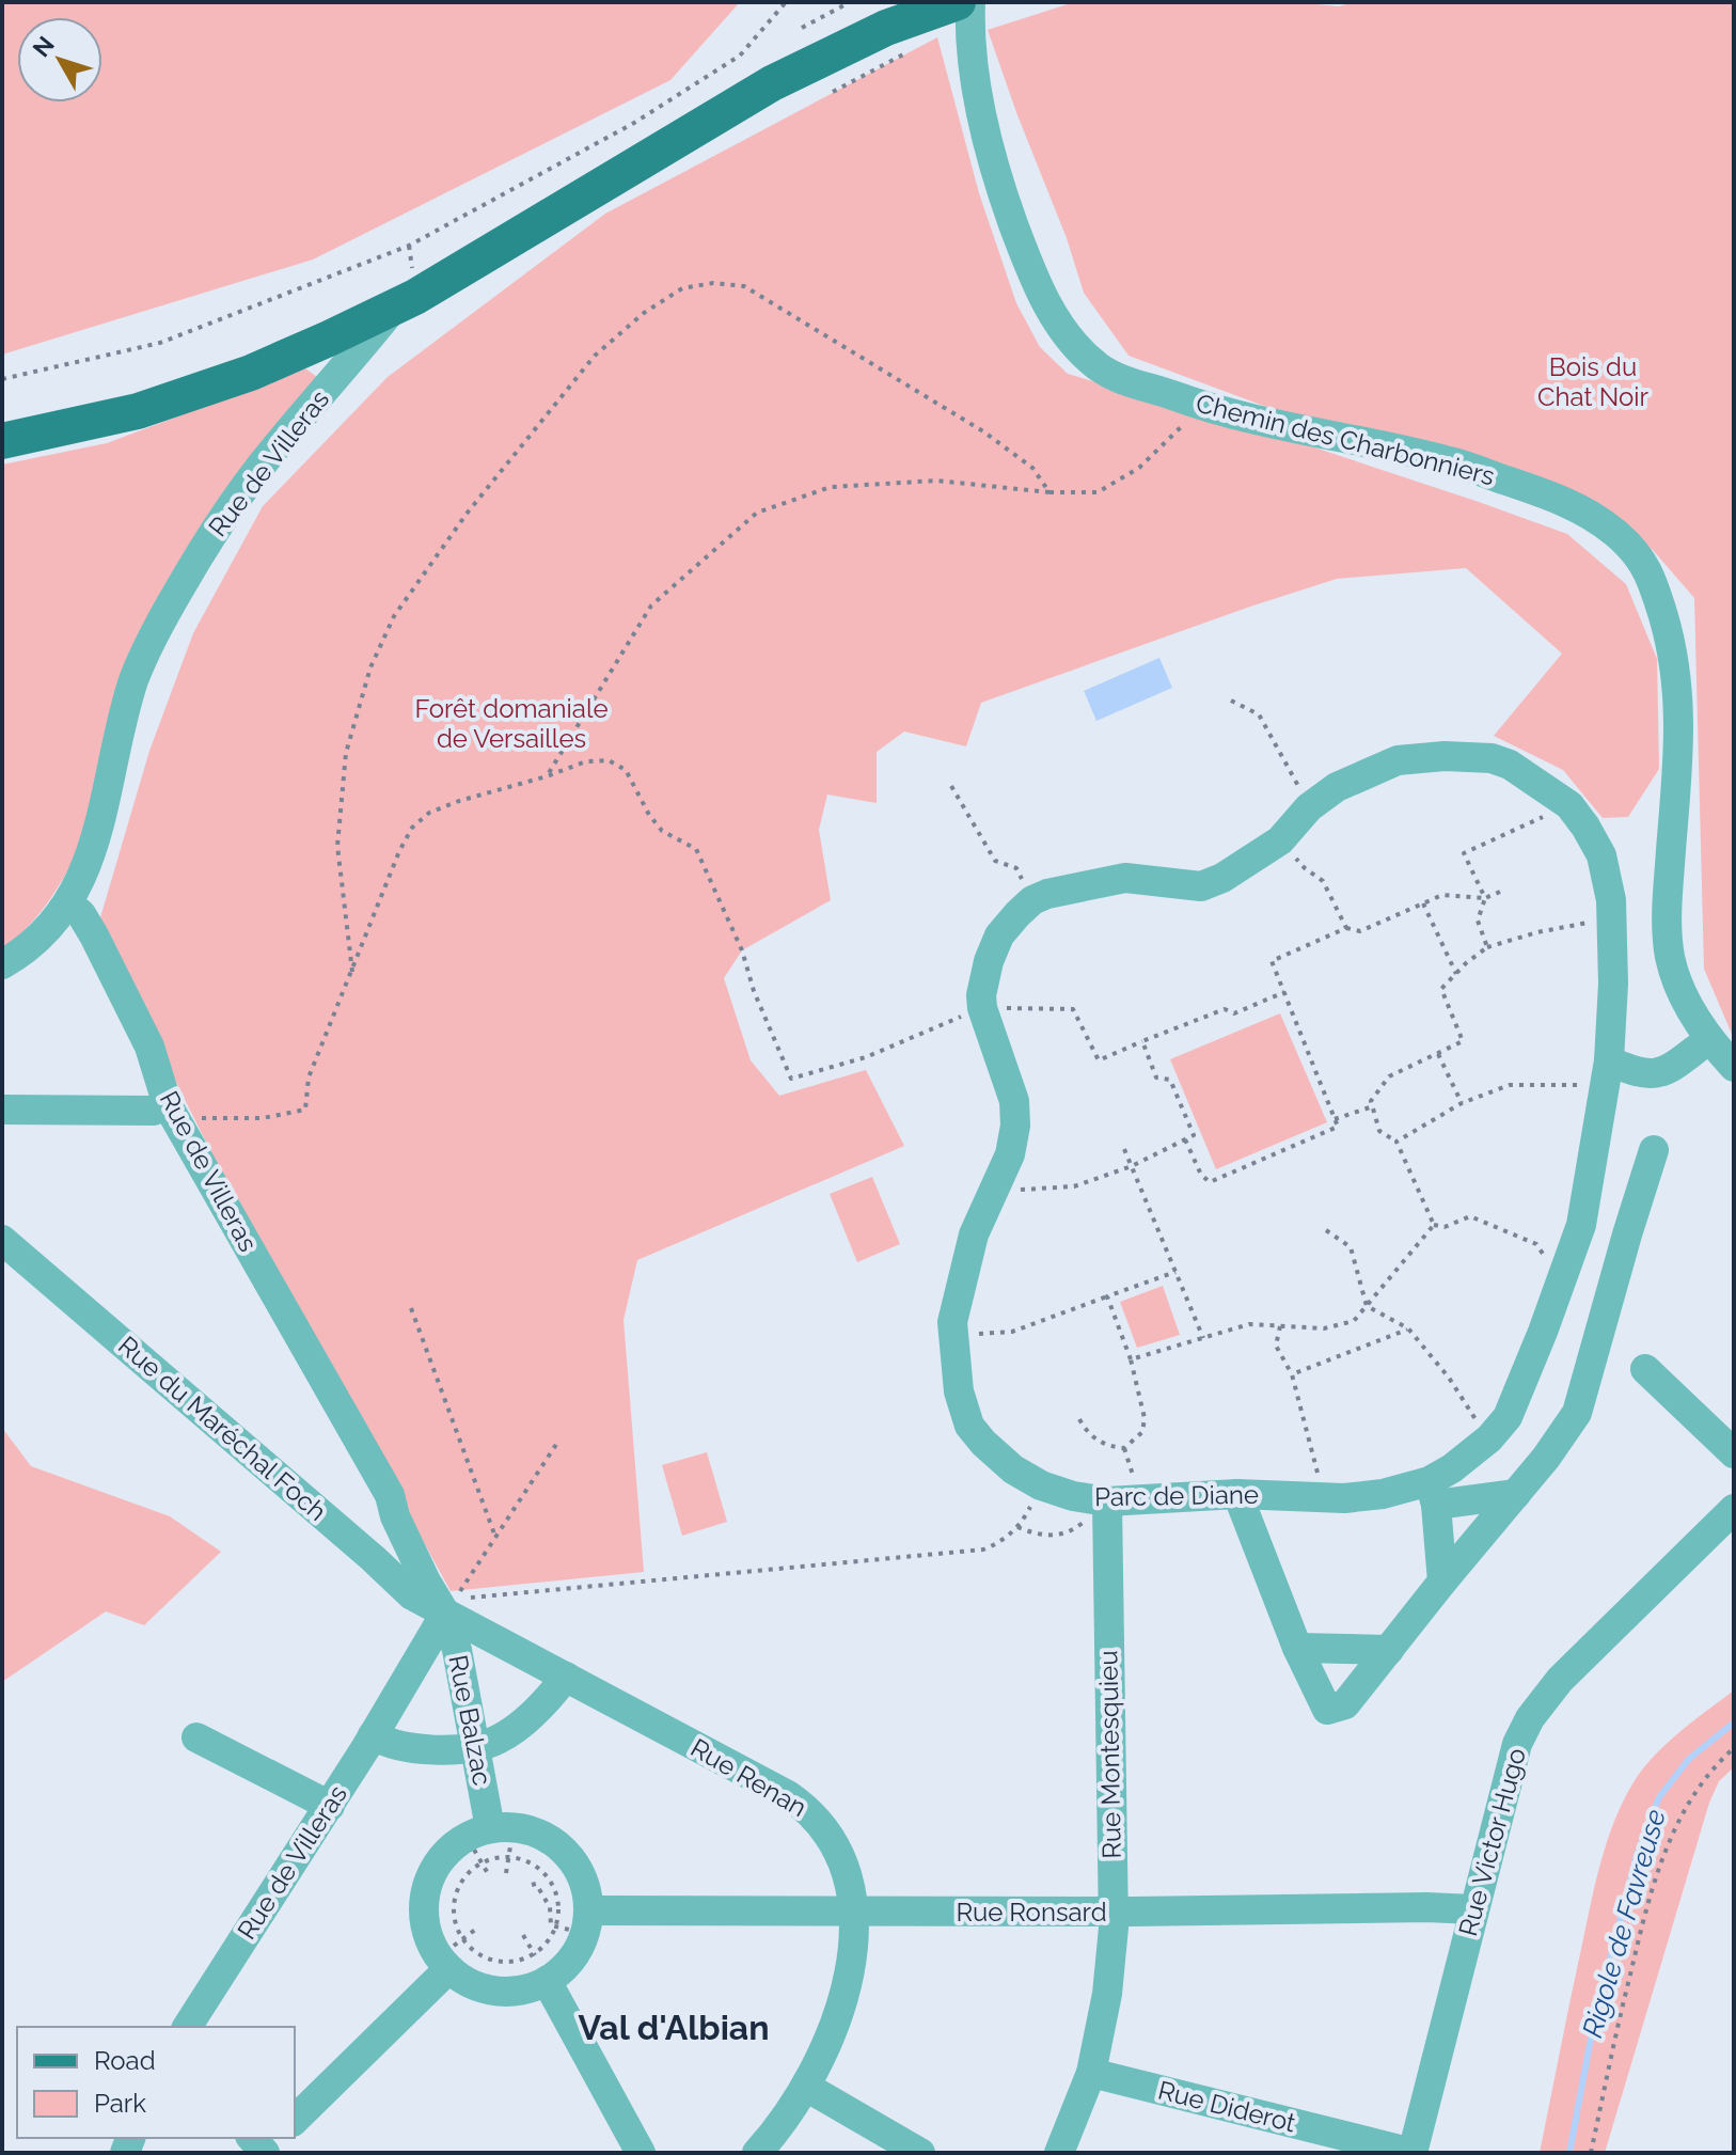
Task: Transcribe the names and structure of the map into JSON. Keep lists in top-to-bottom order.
{
  "streets": {
    "street": [
      "Chemin des Charbonniers",
      "Rue de Villeras",
      "Rue du Maréchal Foch",
      "Parc de Diane",
      "Rue Balzac",
      "Rue Montesquieu",
      "Rue Renan",
      "Rue Victor Hugo",
      "Rue Ronsard",
      "Rue Diderot"
    ]
  },
  "crossings": [
    ["Rue de Villeras", "Rue du Maréchal Foch"],
    ["Rue de Villeras", "Rue Balzac"],
    ["Rue de Villeras", "Rue Renan"],
    ["Parc de Diane", "Rue Montesquieu"],
    ["Rue Balzac", "Rue Renan"],
    ["Rue Montesquieu", "Rue Ronsard"],
    ["Rue Montesquieu", "Rue Diderot"],
    ["Rue Renan", "Rue Ronsard"],
    ["Rue Victor Hugo", "Rue Ronsard"],
    ["Rue Victor Hugo", "Rue Diderot"]
  ],
  "districts": ["Val d'Albian"],
  "water": ["Rigole de Favreuse"],
  "parks": ["Bois du Chat Noir", "Forêt domaniale de Versailles"],
  "legend": ["Road", "Park"],
  "north": "top left"
}
